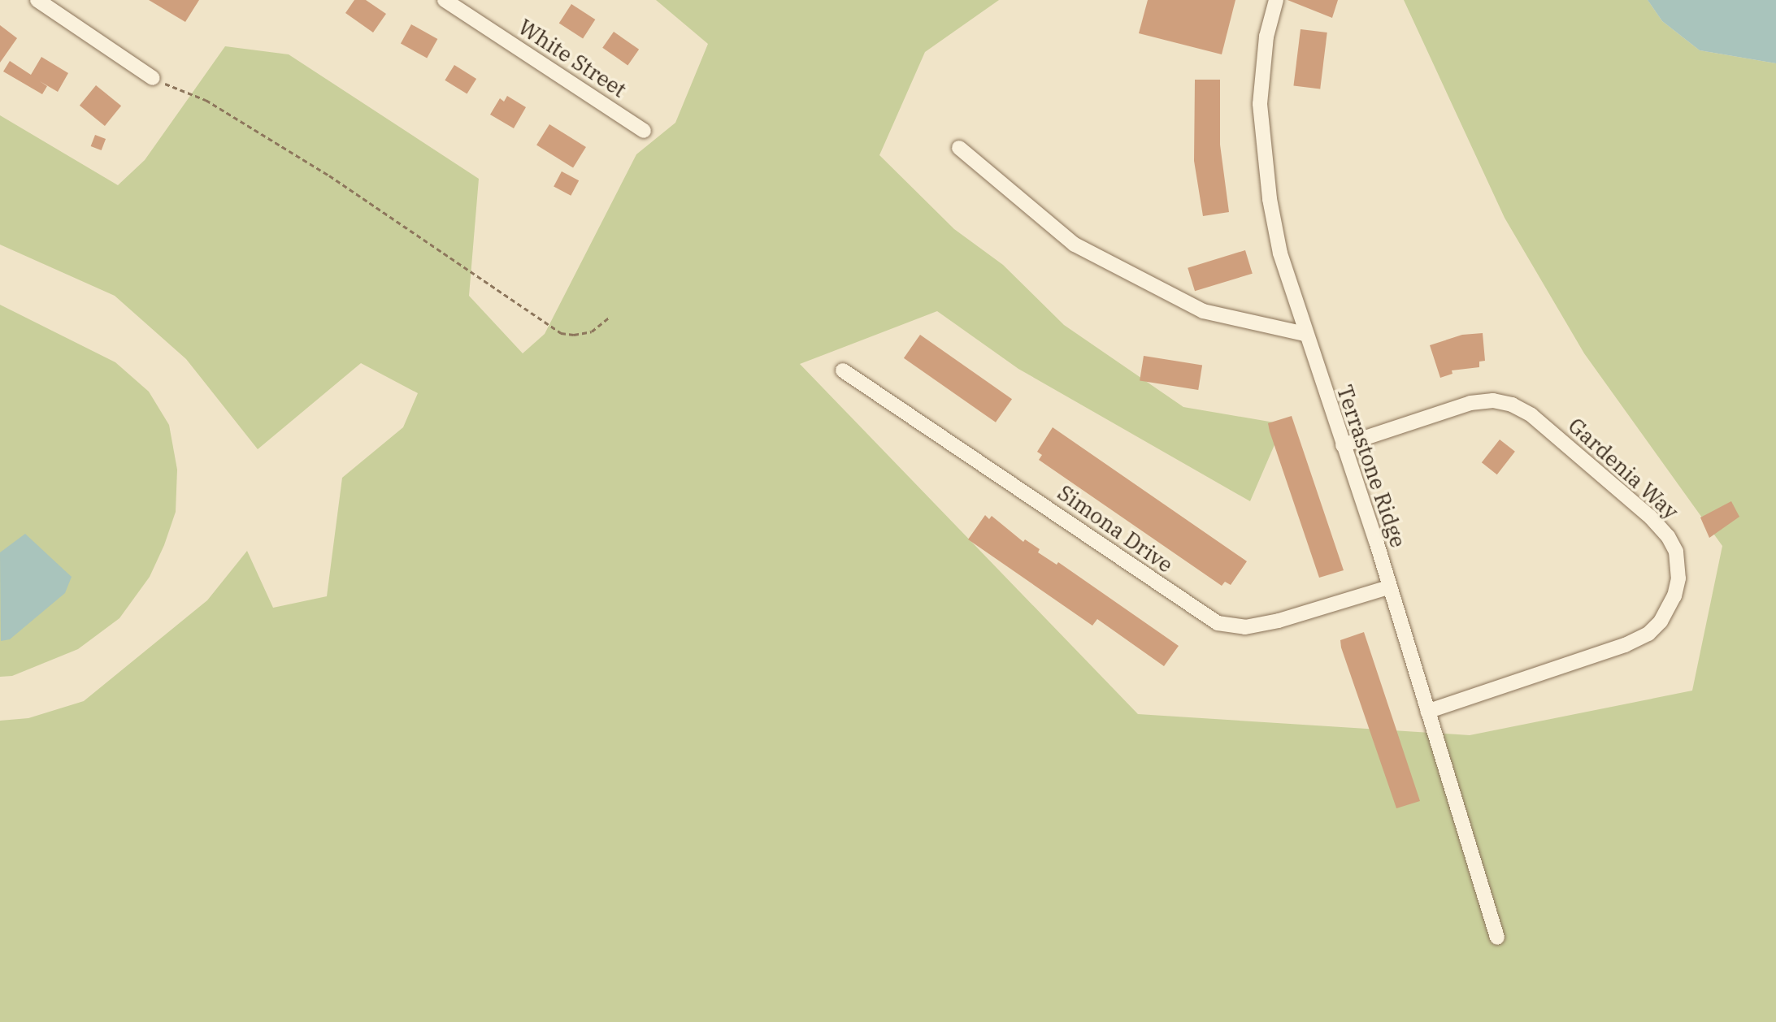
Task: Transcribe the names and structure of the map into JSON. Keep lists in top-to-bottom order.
{
  "streets": {
    "street": [
      "White Street",
      "Terrastone Ridge",
      "Gardenia Way",
      "Simona Drive"
    ]
  },
  "crossings": [
    ["Terrastone Ridge", "Gardenia Way"],
    ["Terrastone Ridge", "Simona Drive"]
  ]
}
